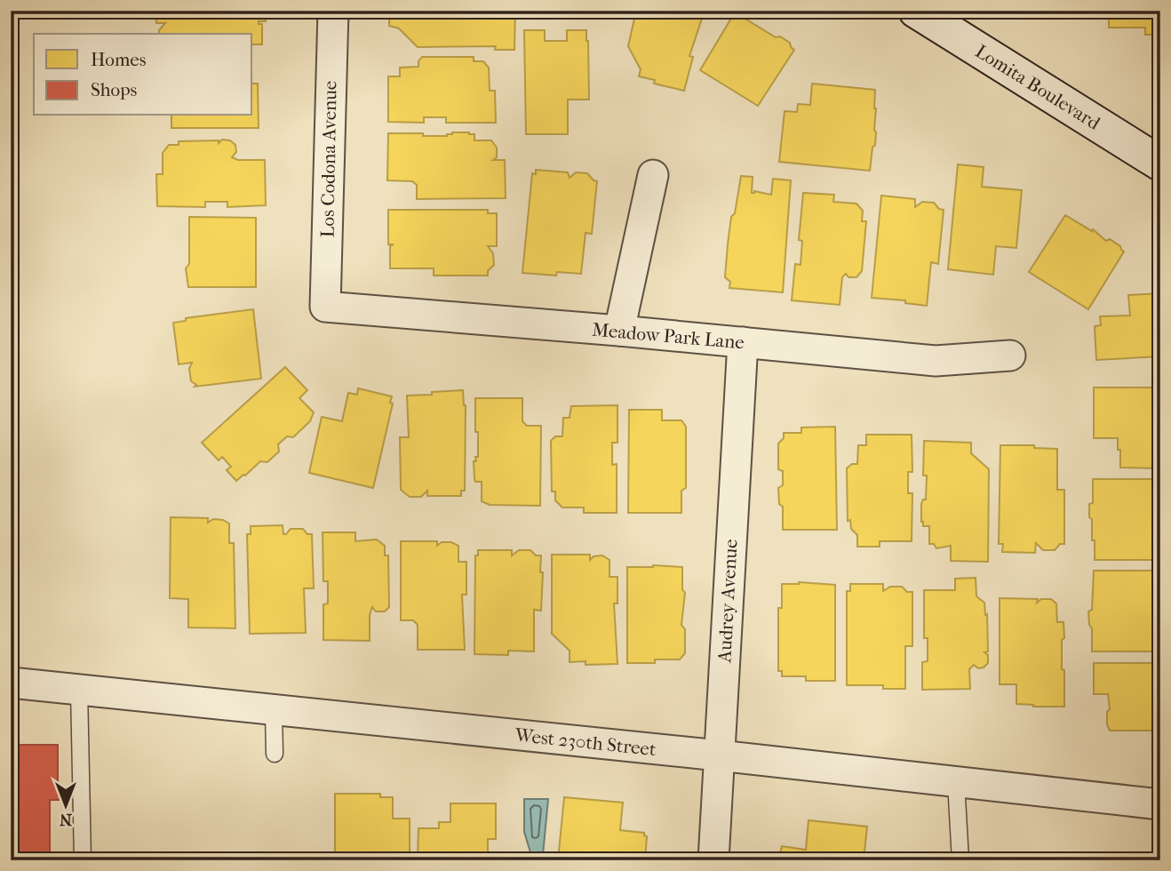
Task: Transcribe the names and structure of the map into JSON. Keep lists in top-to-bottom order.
{
  "streets": {
    "main road": ["Lomita Boulevard"],
    "street": [
      "Los Codona Avenue",
      "Meadow Park Lane",
      "Audrey Avenue",
      "West 230th Street"
    ]
  },
  "crossings": [
    ["Los Codona Avenue", "Meadow Park Lane"],
    ["Meadow Park Lane", "Audrey Avenue"],
    ["Audrey Avenue", "West 230th Street"]
  ],
  "legend": ["Homes", "Shops"],
  "north": "bottom"
}
